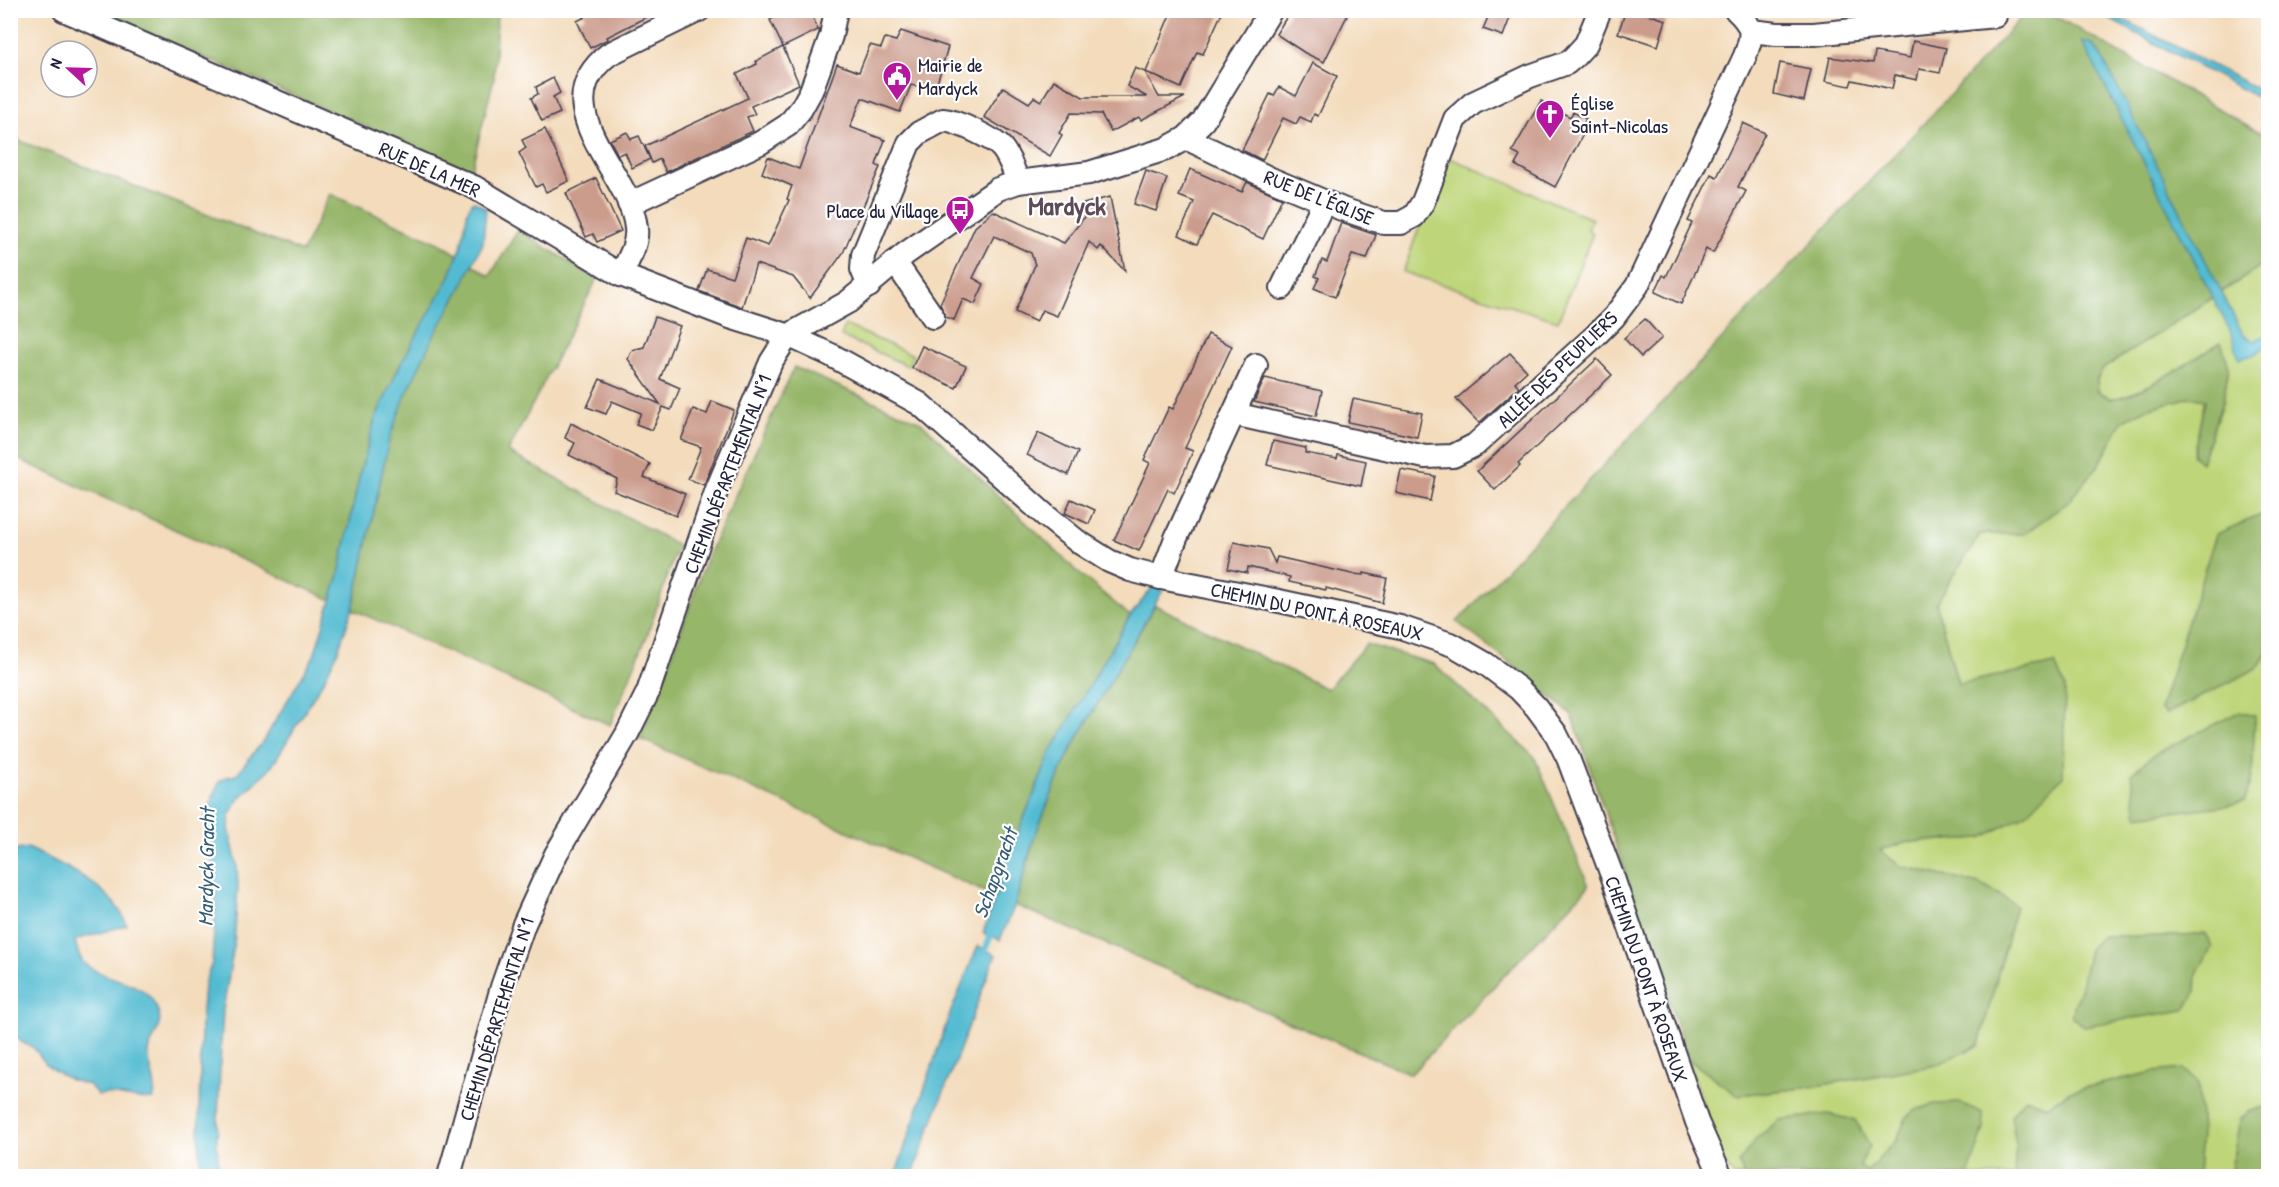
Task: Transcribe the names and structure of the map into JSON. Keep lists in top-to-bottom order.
{
  "streets": {
    "street": [
      "RUE DE LA MER",
      "RUE DE L'ÉGLISE",
      "ALLÉE DES PEUPLIERS",
      "CHEMIN DÉPARTEMENTAL N°1",
      "CHEMIN DU PONT À ROSEAUX"
    ]
  },
  "crossings": [
    ["RUE DE LA MER", "CHEMIN DÉPARTEMENTAL N°1"],
    ["RUE DE LA MER", "CHEMIN DU PONT À ROSEAUX"],
    ["RUE DE L'ÉGLISE", "CHEMIN DÉPARTEMENTAL N°1"],
    ["CHEMIN DÉPARTEMENTAL N°1", "CHEMIN DU PONT À ROSEAUX"]
  ],
  "districts": ["Mardyck"],
  "water": ["Mardyck Gracht", "Schapgracht"],
  "places": {
    "public building": ["Mairie de Mardyck"],
    "church": ["Église Saint-Nicolas"],
    "bus stop": ["Place du Village"]
  },
  "north": "left"
}
